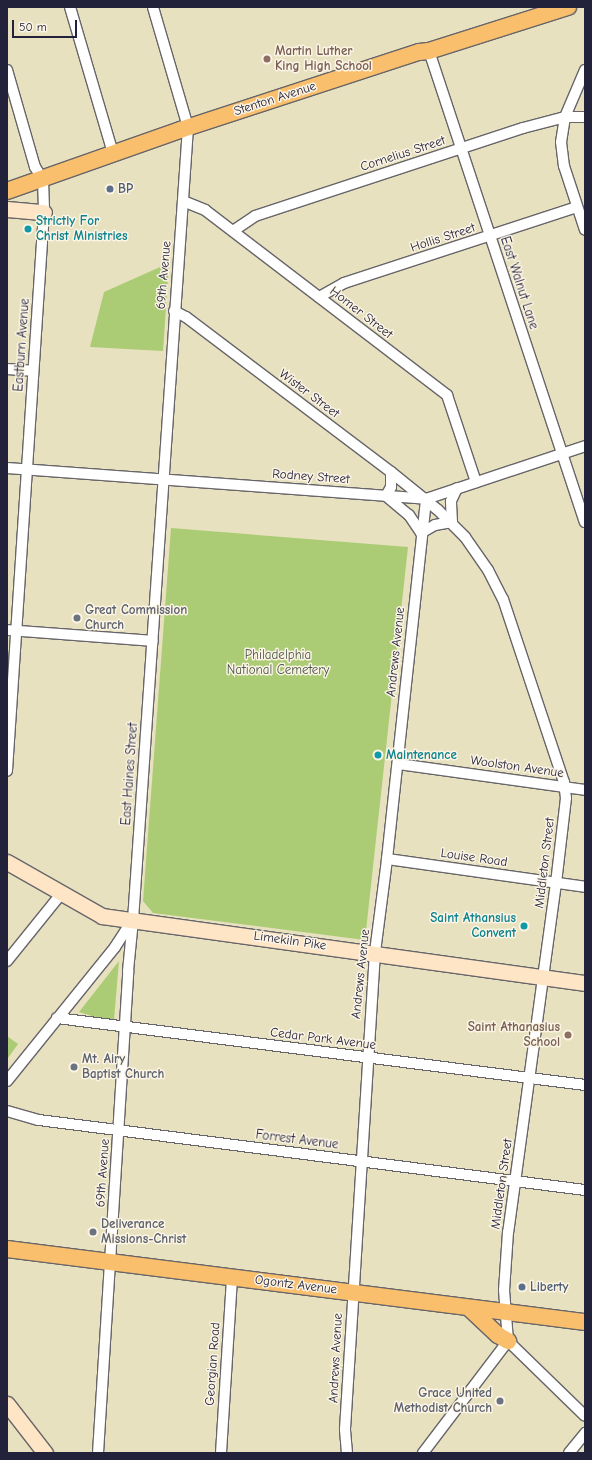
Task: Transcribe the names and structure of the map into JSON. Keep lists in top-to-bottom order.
{
  "streets": {
    "main road": ["Stenton Avenue", "Ogontz Avenue"],
    "street": [
      "Cornelius Street",
      "Hollis Street",
      "69th Avenue",
      "East Walnut Lane",
      "Homer Street",
      "Eastburn Avenue",
      "Wister Street",
      "Rodney Street",
      "Andrews Avenue",
      "Woolston Avenue",
      "East Haines Street",
      "Louise Road",
      "Middleton Street",
      "Limekiln Pike",
      "Cedar Park Avenue",
      "Forrest Avenue",
      "Georgian Road"
    ]
  },
  "crossings": [
    ["Stenton Avenue", "69th Avenue"],
    ["Stenton Avenue", "East Walnut Lane"],
    ["Stenton Avenue", "Eastburn Avenue"],
    ["Cornelius Street", "East Walnut Lane"],
    ["Cornelius Street", "Homer Street"],
    ["Hollis Street", "East Walnut Lane"],
    ["Hollis Street", "Homer Street"],
    ["69th Avenue", "Homer Street"],
    ["69th Avenue", "Wister Street"],
    ["69th Avenue", "East Haines Street"],
    ["69th Avenue", "Limekiln Pike"],
    ["69th Avenue", "Cedar Park Avenue"],
    ["69th Avenue", "Forrest Avenue"],
    ["69th Avenue", "Ogontz Avenue"],
    ["East Walnut Lane", "Rodney Street"],
    ["Homer Street", "Rodney Street"],
    ["Eastburn Avenue", "Rodney Street"],
    ["Wister Street", "Rodney Street"],
    ["Wister Street", "Andrews Avenue"],
    ["Wister Street", "Middleton Street"],
    ["Rodney Street", "Andrews Avenue"],
    ["Rodney Street", "East Haines Street"],
    ["Rodney Street", "Middleton Street"],
    ["Andrews Avenue", "Woolston Avenue"],
    ["Andrews Avenue", "Louise Road"],
    ["Andrews Avenue", "Middleton Street"],
    ["Andrews Avenue", "Limekiln Pike"],
    ["Andrews Avenue", "Cedar Park Avenue"],
    ["Andrews Avenue", "Forrest Avenue"],
    ["Andrews Avenue", "Ogontz Avenue"],
    ["Woolston Avenue", "Middleton Street"],
    ["East Haines Street", "Limekiln Pike"],
    ["East Haines Street", "Cedar Park Avenue"],
    ["Louise Road", "Middleton Street"],
    ["Middleton Street", "Limekiln Pike"],
    ["Middleton Street", "Cedar Park Avenue"],
    ["Middleton Street", "Forrest Avenue"],
    ["Middleton Street", "Ogontz Avenue"],
    ["Ogontz Avenue", "Georgian Road"]
  ],
  "parks": ["Philadelphia National Cemetery"],
  "places": [
    "Martin Luther King High School",
    "BP",
    "Strictly For Christ Ministries",
    "Great Commission Church",
    "Maintenance",
    "Saint Athansius Convent",
    "Saint Athanasius School",
    "Mt. Airy Baptist Church",
    "Deliverance Missions-Christ",
    "Liberty",
    "Grace United Methodist Church"
  ],
  "scale_bar": "50 m"
}
